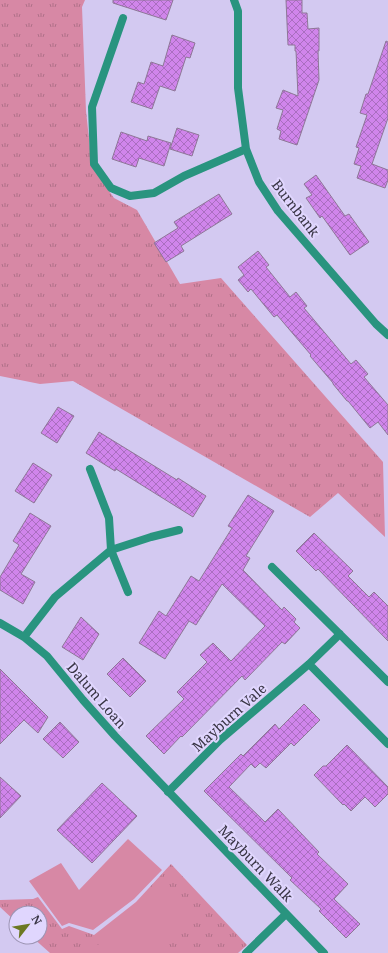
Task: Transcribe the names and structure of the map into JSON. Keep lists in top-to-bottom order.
{
  "streets": {
    "street": [
      "Burnbank",
      "Dalum Loan",
      "Mayburn Vale",
      "Mayburn Walk"
    ]
  },
  "crossings": [
    ["Dalum Loan", "Mayburn Vale"],
    ["Dalum Loan", "Mayburn Walk"],
    ["Mayburn Vale", "Mayburn Walk"]
  ],
  "north": "top right"
}
